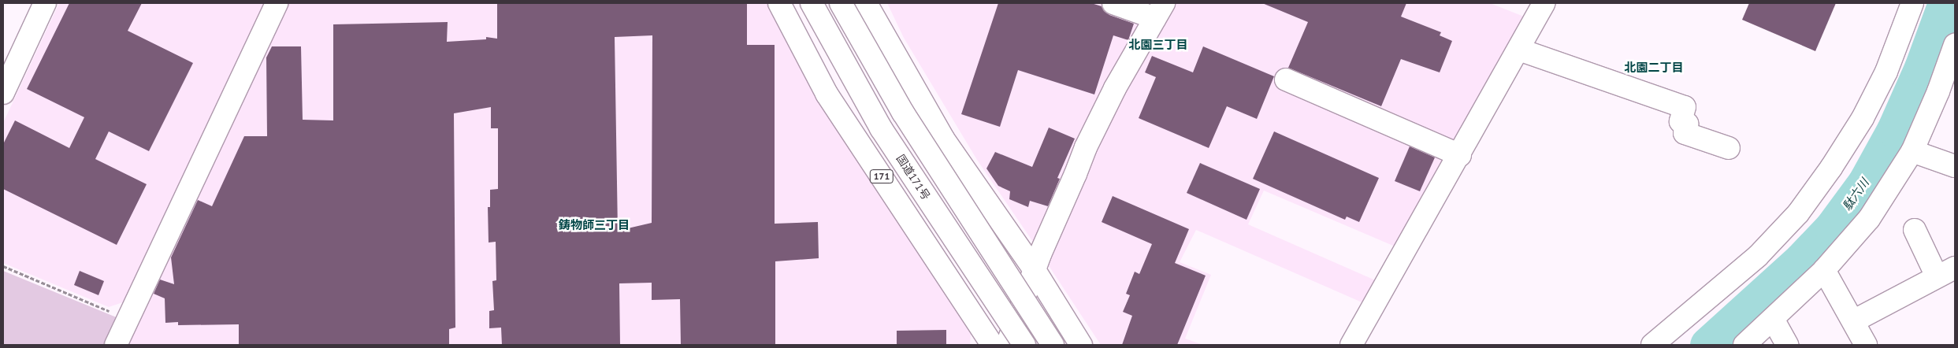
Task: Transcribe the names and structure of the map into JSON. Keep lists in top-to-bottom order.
{
  "streets": {
    "main road": ["171", "国道171号"]
  },
  "districts": ["北園三丁目", "北園二丁目", "鋳物師三丁目"],
  "water": ["駄六川"]
}
